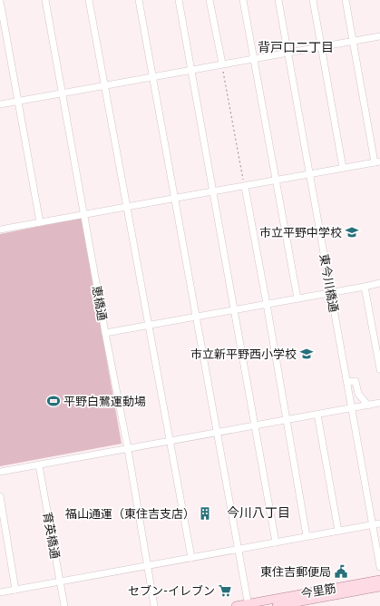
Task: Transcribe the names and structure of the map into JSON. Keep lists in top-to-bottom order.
{
  "streets": {
    "main road": ["今里筋"],
    "street": ["東今川橋通", "恵橋通", "育英橋通"]
  },
  "districts": ["背戸口二丁目", "今川八丁目"],
  "places": {
    "school or university": ["市立平野中学校", "市立新平野西小学校"],
    "sports": ["平野白鷺運動場"],
    "building": ["福山通運（東住吉支店）"],
    "public building": ["東住吉郵便局"],
    "supermarket": ["セブン-イレブン"]
  }
}
